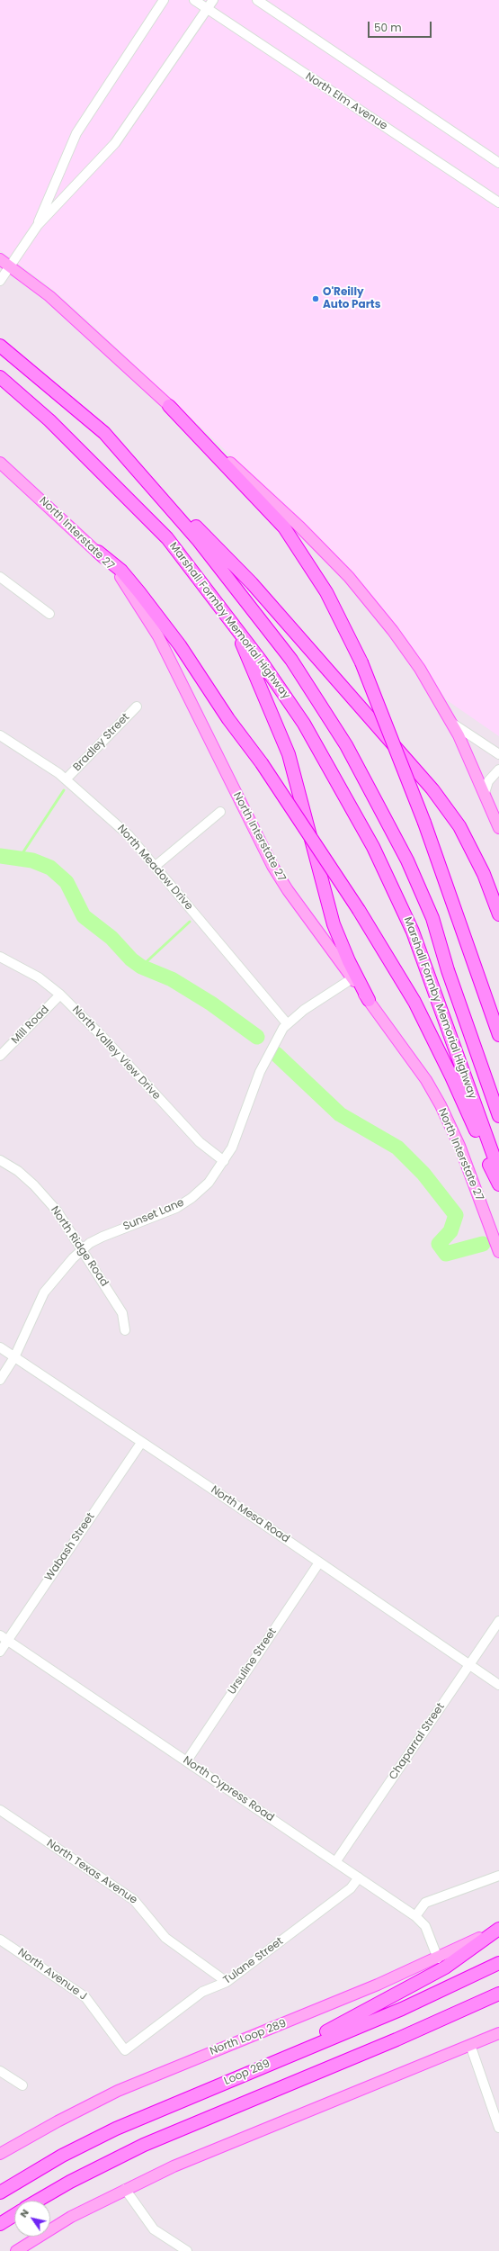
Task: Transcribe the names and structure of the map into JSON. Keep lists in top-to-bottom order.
{
  "streets": {
    "highway": ["Marshall Formby Memorial Highway", "Loop 289"],
    "main road": ["North Interstate 27", "North Loop 289"],
    "street": [
      "North Elm Avenue",
      "Bradley Street",
      "North Meadow Drive",
      "Mill Road",
      "North Valley View Drive",
      "Sunset Lane",
      "North Ridge Road",
      "North Mesa Road",
      "Wabash Street",
      "Ursuline Street",
      "Chaparral Street",
      "North Cypress Road",
      "North Texas Avenue",
      "Tulane Street",
      "North Avenue J"
    ]
  },
  "crossings": [
    ["North Interstate 27", "Sunset Lane"],
    ["Bradley Street", "North Meadow Drive"],
    ["North Meadow Drive", "Sunset Lane"],
    ["Mill Road", "North Valley View Drive"],
    ["North Valley View Drive", "Sunset Lane"],
    ["Sunset Lane", "North Ridge Road"],
    ["Sunset Lane", "North Mesa Road"],
    ["North Mesa Road", "Wabash Street"],
    ["North Mesa Road", "Ursuline Street"],
    ["North Mesa Road", "Chaparral Street"],
    ["Wabash Street", "North Cypress Road"],
    ["Ursuline Street", "North Cypress Road"],
    ["Chaparral Street", "North Cypress Road"],
    ["North Cypress Road", "Tulane Street"],
    ["North Cypress Road", "North Loop 289"],
    ["North Texas Avenue", "Tulane Street"],
    ["Tulane Street", "North Avenue J"]
  ],
  "places": ["O'Reilly Auto Parts"],
  "scale_bar": "50 m",
  "north": "top left"
}
